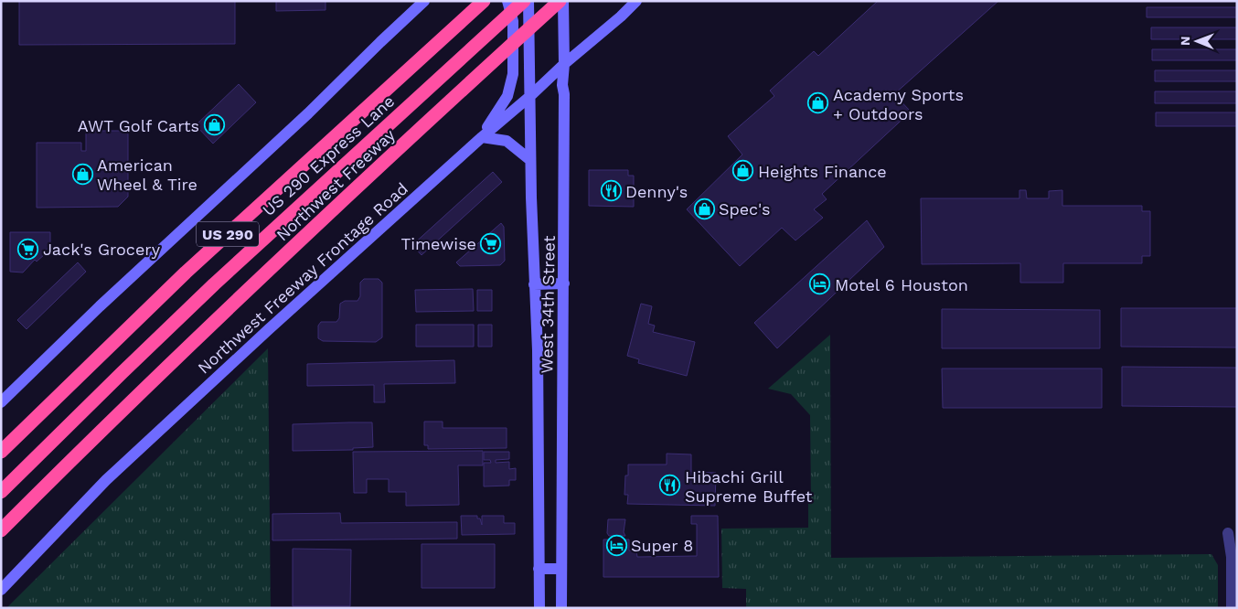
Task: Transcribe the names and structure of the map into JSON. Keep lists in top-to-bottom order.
{
  "streets": {
    "highway": ["US 290 Express Lane", "Northwest Freeway", "US 290"],
    "main road": ["Northwest Freeway Frontage Road", "West 34th Street"]
  },
  "crossings": [
    ["Northwest Freeway Frontage Road", "West 34th Street"]
  ],
  "places": {
    "shop": [
      "Academy Sports + Outdoors",
      "AWT Golf Carts",
      "Heights Finance",
      "American Wheel & Tire",
      "Spec's"
    ],
    "restaurant": ["Denny's", "Hibachi Grill Supreme Buffet"],
    "supermarket": ["Timewise", "Jack's Grocery"],
    "hotel": ["Motel 6 Houston", "Super 8"]
  },
  "north": "left"
}
